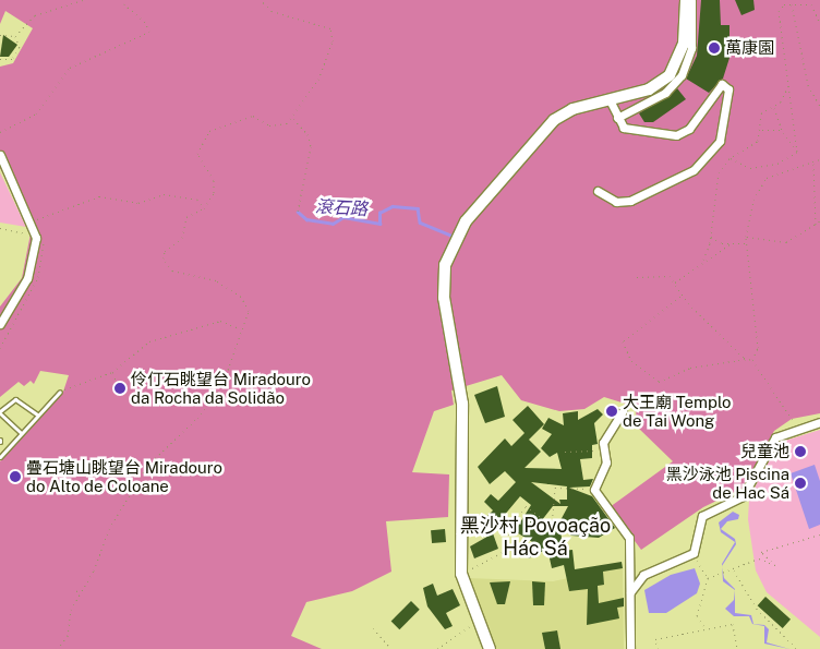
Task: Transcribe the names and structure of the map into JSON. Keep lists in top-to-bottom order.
{
  "districts": ["黑沙村 Povoação Hác Sá"],
  "water": ["滾石路"],
  "places": [
    "萬康園",
    "伶仃石眺望台 Miradouro da Rocha da Solidão",
    "大王廟 Templo de Tai Wong",
    "兒童池",
    "疊石塘山眺望台 Miradouro do Alto de Coloane",
    "黑沙泳池 Piscina de Hac Sá"
  ]
}
